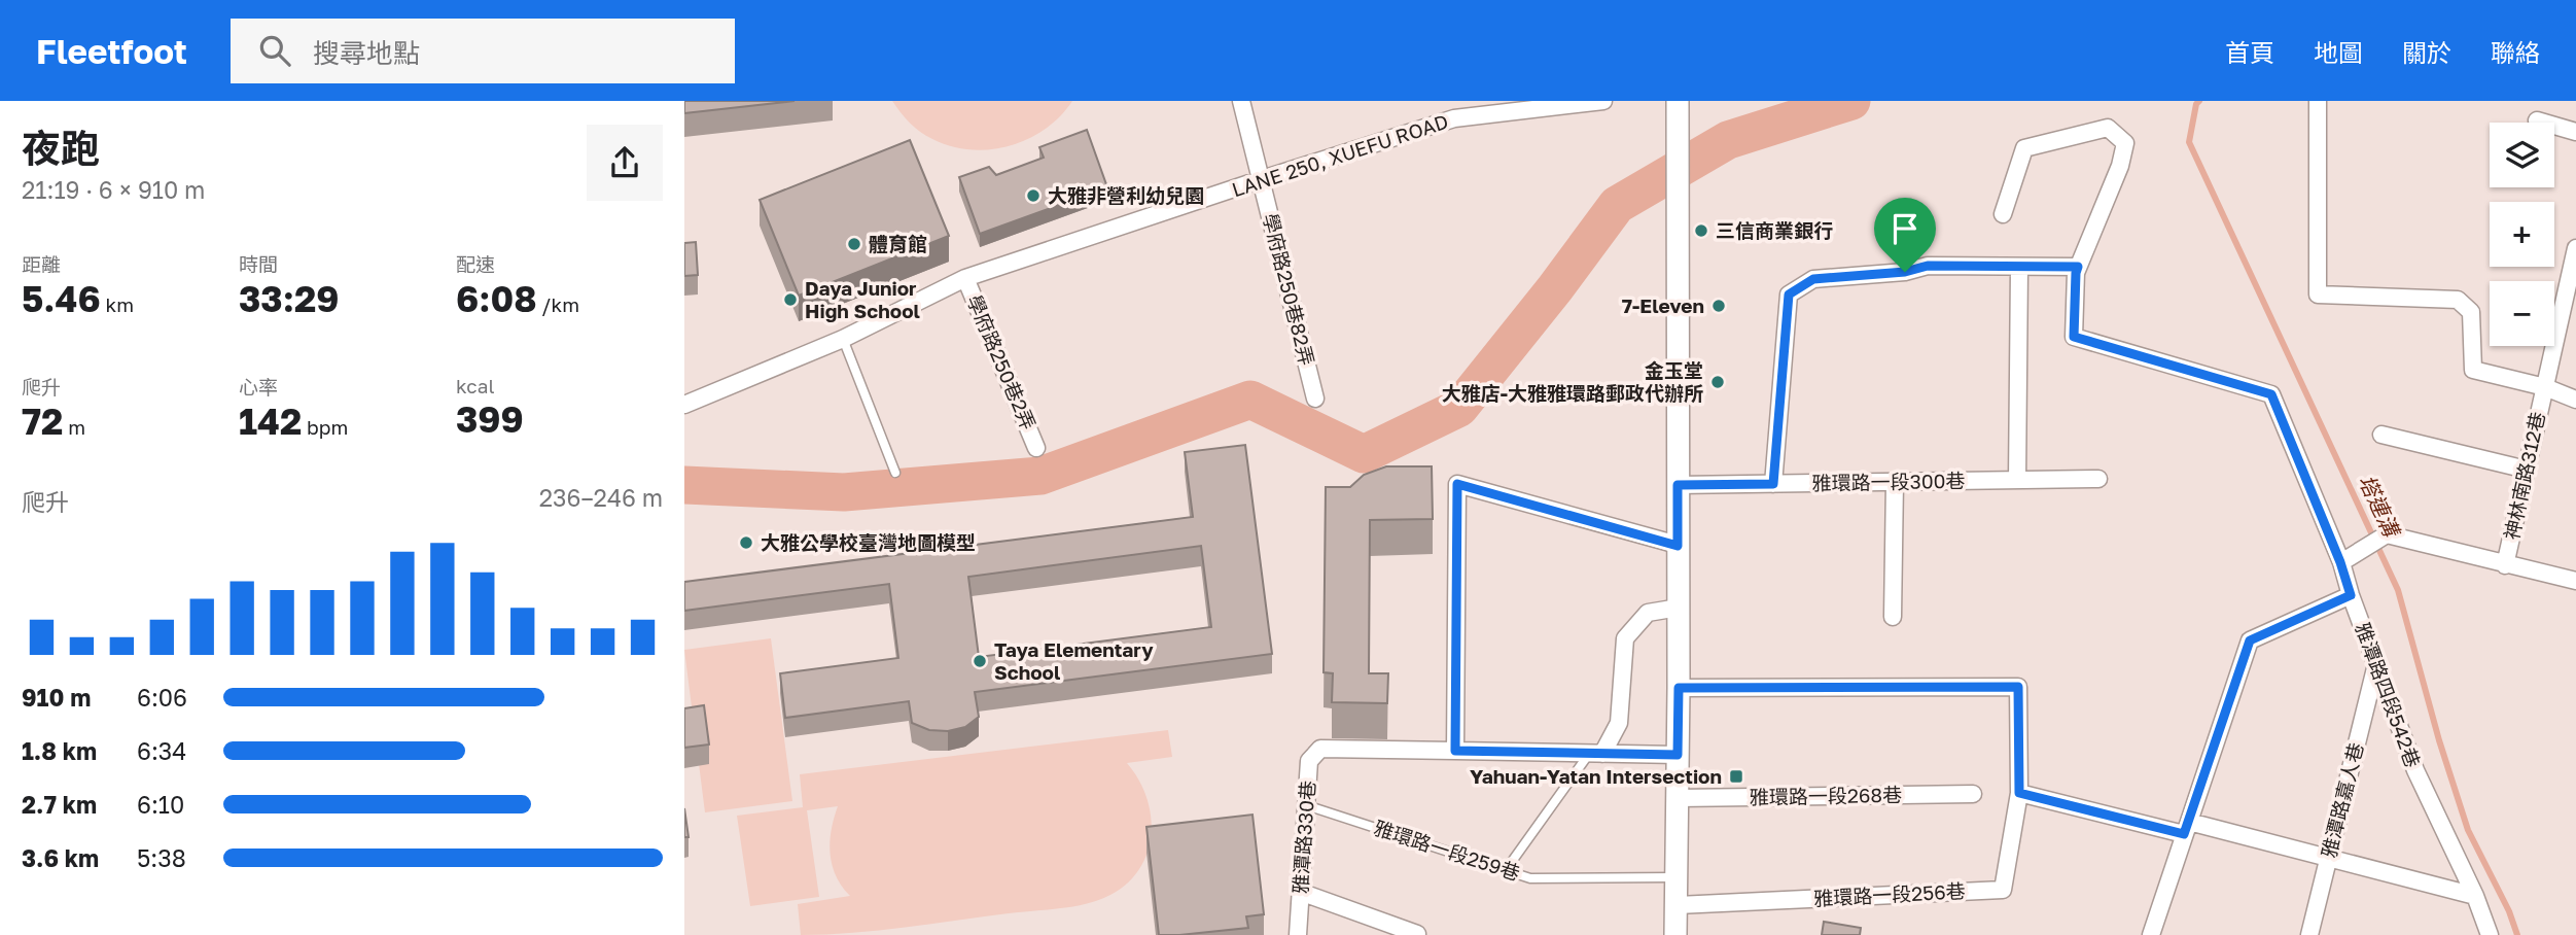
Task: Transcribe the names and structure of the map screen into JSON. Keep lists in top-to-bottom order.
{
  "streets": {
    "street": [
      "LANE 250, XUEFU ROAD",
      "學府路250巷82弄",
      "學府路250巷2弄",
      "神林南路312巷",
      "雅環路一段300巷",
      "雅潭路四段542巷",
      "雅環路一段268巷",
      "雅潭路嘉人巷",
      "雅潭路330巷",
      "雅環路一段256巷"
    ],
    "lane": ["雅環路一段259巷"]
  },
  "crossings": [
    ["LANE 250, XUEFU ROAD", "學府路250巷82弄"],
    ["LANE 250, XUEFU ROAD", "學府路250巷2弄"],
    ["神林南路312巷", "雅潭路四段542巷"],
    ["雅潭路四段542巷", "雅潭路嘉人巷"],
    ["雅潭路330巷", "雅環路一段259巷"]
  ],
  "water": ["塔連溝"],
  "places": {
    "other": [
      "大雅非營利幼兒園",
      "三信商業銀行",
      "體育館",
      "Daya Junior High School",
      "7-Eleven",
      "金玉堂 大雅店-大雅雅環路郵政代辦所",
      "大雅公學校臺灣地圖模型",
      "Taya Elementary School"
    ],
    "transit": ["Yahuan-Yatan Intersection"]
  },
  "page": {
    "header": "Fleetfoot",
    "search": "搜尋地點",
    "nav": [
      "首頁",
      "地圖",
      "關於",
      "聯絡"
    ],
    "heading": ["夜跑", "21:19 · 6 × 910 m"],
    "map_buttons": ["+", "−"],
    "stats": [
      ["距離", "5.46 km"],
      ["時間", "33:29"],
      ["配速", "6:08 /km"],
      ["爬升", "72 m"],
      ["心率", "142 bpm"],
      ["kcal", "399"]
    ],
    "chart": ["爬升", "236–246 m"],
    "list": [
      {
        "name": "910 m",
        "note": "6:06"
      },
      {
        "name": "1.8 km",
        "note": "6:34"
      },
      {
        "name": "2.7 km",
        "note": "6:10"
      },
      {
        "name": "3.6 km",
        "note": "5:38"
      }
    ]
  }
}
